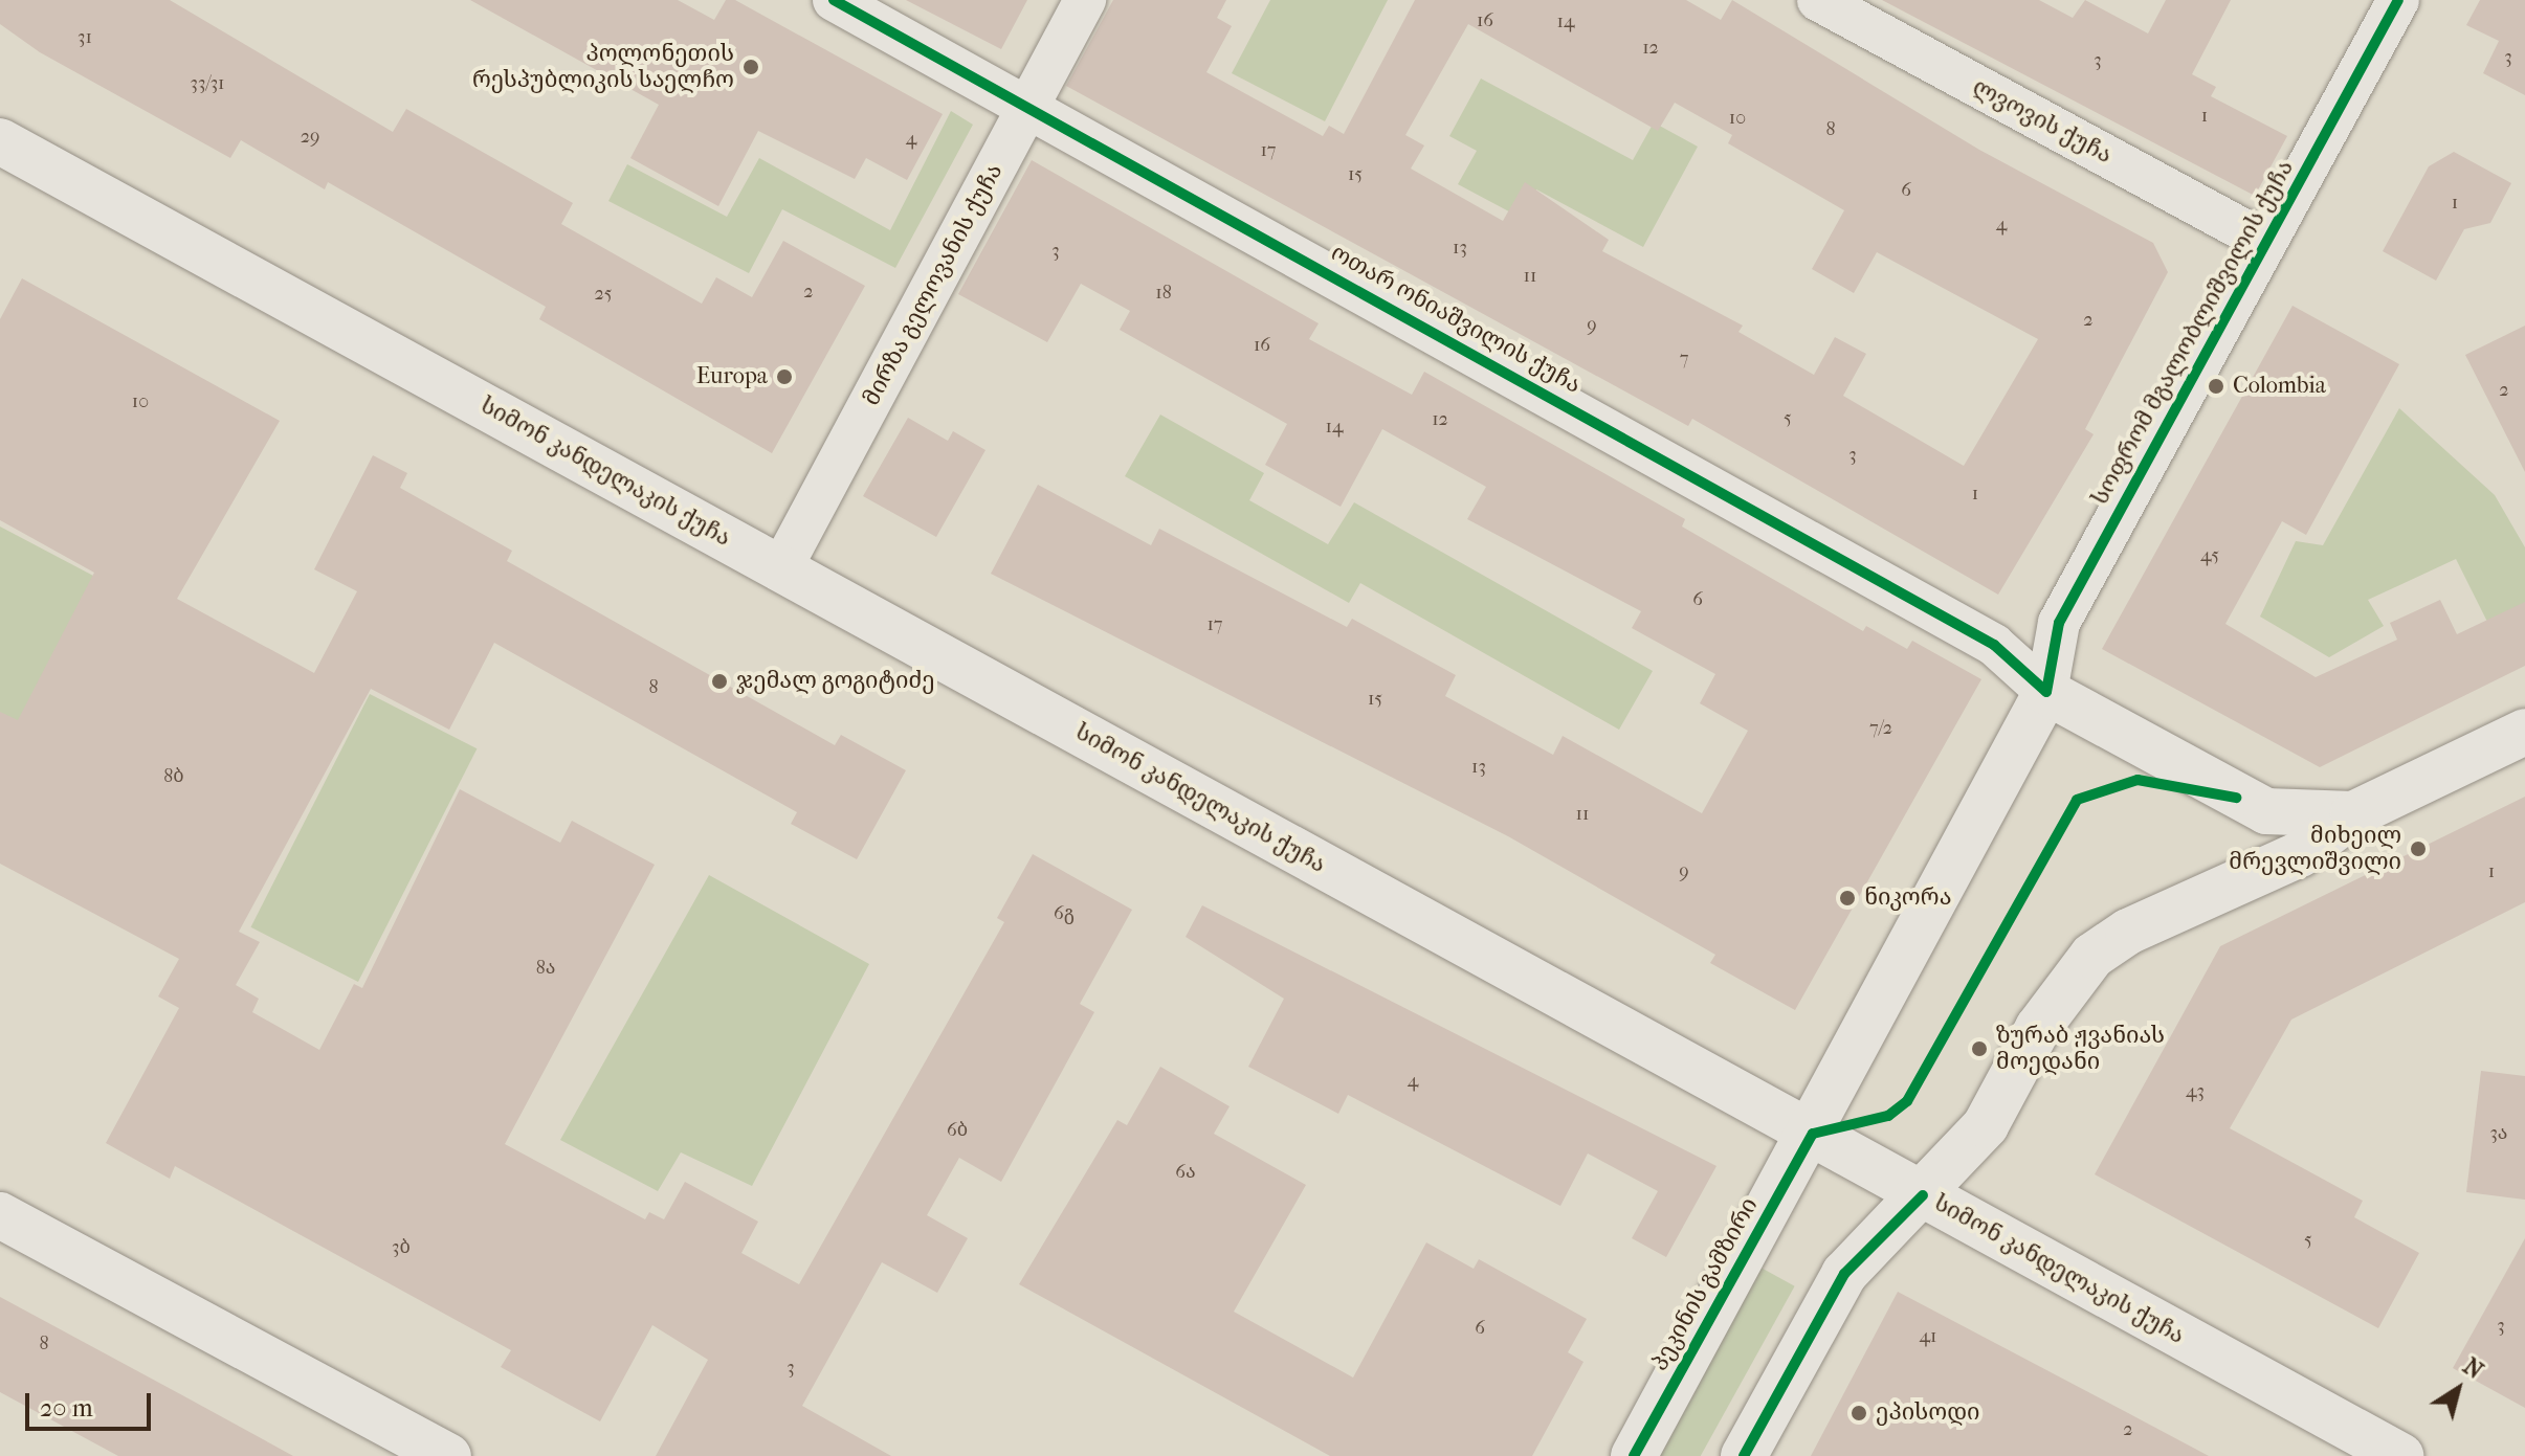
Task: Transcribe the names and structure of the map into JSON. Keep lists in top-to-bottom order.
{
  "streets": {
    "main road": ["სიმონ კანდელაკის ქუჩა", "პეკინის გამზირი"],
    "street": [
      "ლვოვის ქუჩა",
      "მირზა გელოვანის ქუჩა",
      "ოთარ ონიაშვილის ქუჩა",
      "სოფრომ მგალობლიშვილის ქუჩა"
    ]
  },
  "crossings": [
    ["ლვოვის ქუჩა", "სოფრომ მგალობლიშვილის ქუჩა"],
    ["მირზა გელოვანის ქუჩა", "ოთარ ონიაშვილის ქუჩა"],
    ["მირზა გელოვანის ქუჩა", "სიმონ კანდელაკის ქუჩა"],
    ["ოთარ ონიაშვილის ქუჩა", "სოფრომ მგალობლიშვილის ქუჩა"],
    ["სიმონ კანდელაკის ქუჩა", "პეკინის გამზირი"]
  ],
  "places": [
    "პოლონეთის რესპუბლიკის საელჩო",
    "Europa",
    "Colombia",
    "ჯემალ გოგიტიძე",
    "მიხეილ მრევლიშვილი",
    "ნიკორა",
    "ზურაბ ჟვანიას მოედანი",
    "ეპისოდი"
  ],
  "house_numbers": [
    "16",
    "14",
    "31",
    "12",
    "3",
    "3",
    "33/31",
    "1",
    "10",
    "8",
    "29",
    "4",
    "17",
    "15",
    "6",
    "1",
    "4",
    "13",
    "3",
    "11",
    "2",
    "18",
    "25",
    "2",
    "9",
    "16",
    "7",
    "2",
    "10",
    "5",
    "12",
    "14",
    "3",
    "1",
    "45",
    "6",
    "17",
    "8",
    "15",
    "7/2",
    "13",
    "8ბ",
    "11",
    "9",
    "1",
    "6გ",
    "8ა",
    "4",
    "43",
    "6ბ",
    "3ა",
    "6ა",
    "5",
    "3ბ",
    "3",
    "6",
    "41",
    "8",
    "3",
    "2"
  ],
  "scale_bar": "20 m",
  "north": "top right"
}
